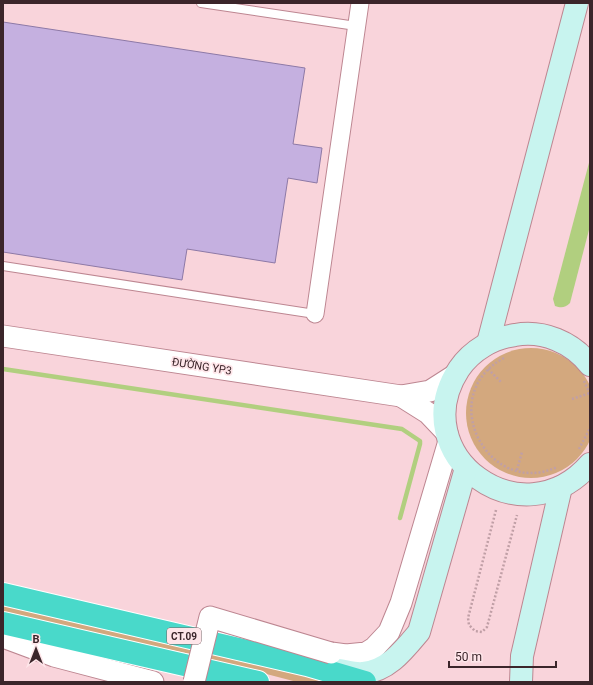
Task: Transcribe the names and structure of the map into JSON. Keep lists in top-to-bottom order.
{
  "streets": {
    "highway": ["CT.09"],
    "street": ["ĐƯỜNG YP3"]
  },
  "scale_bar": "50 m",
  "north": "top"
}
